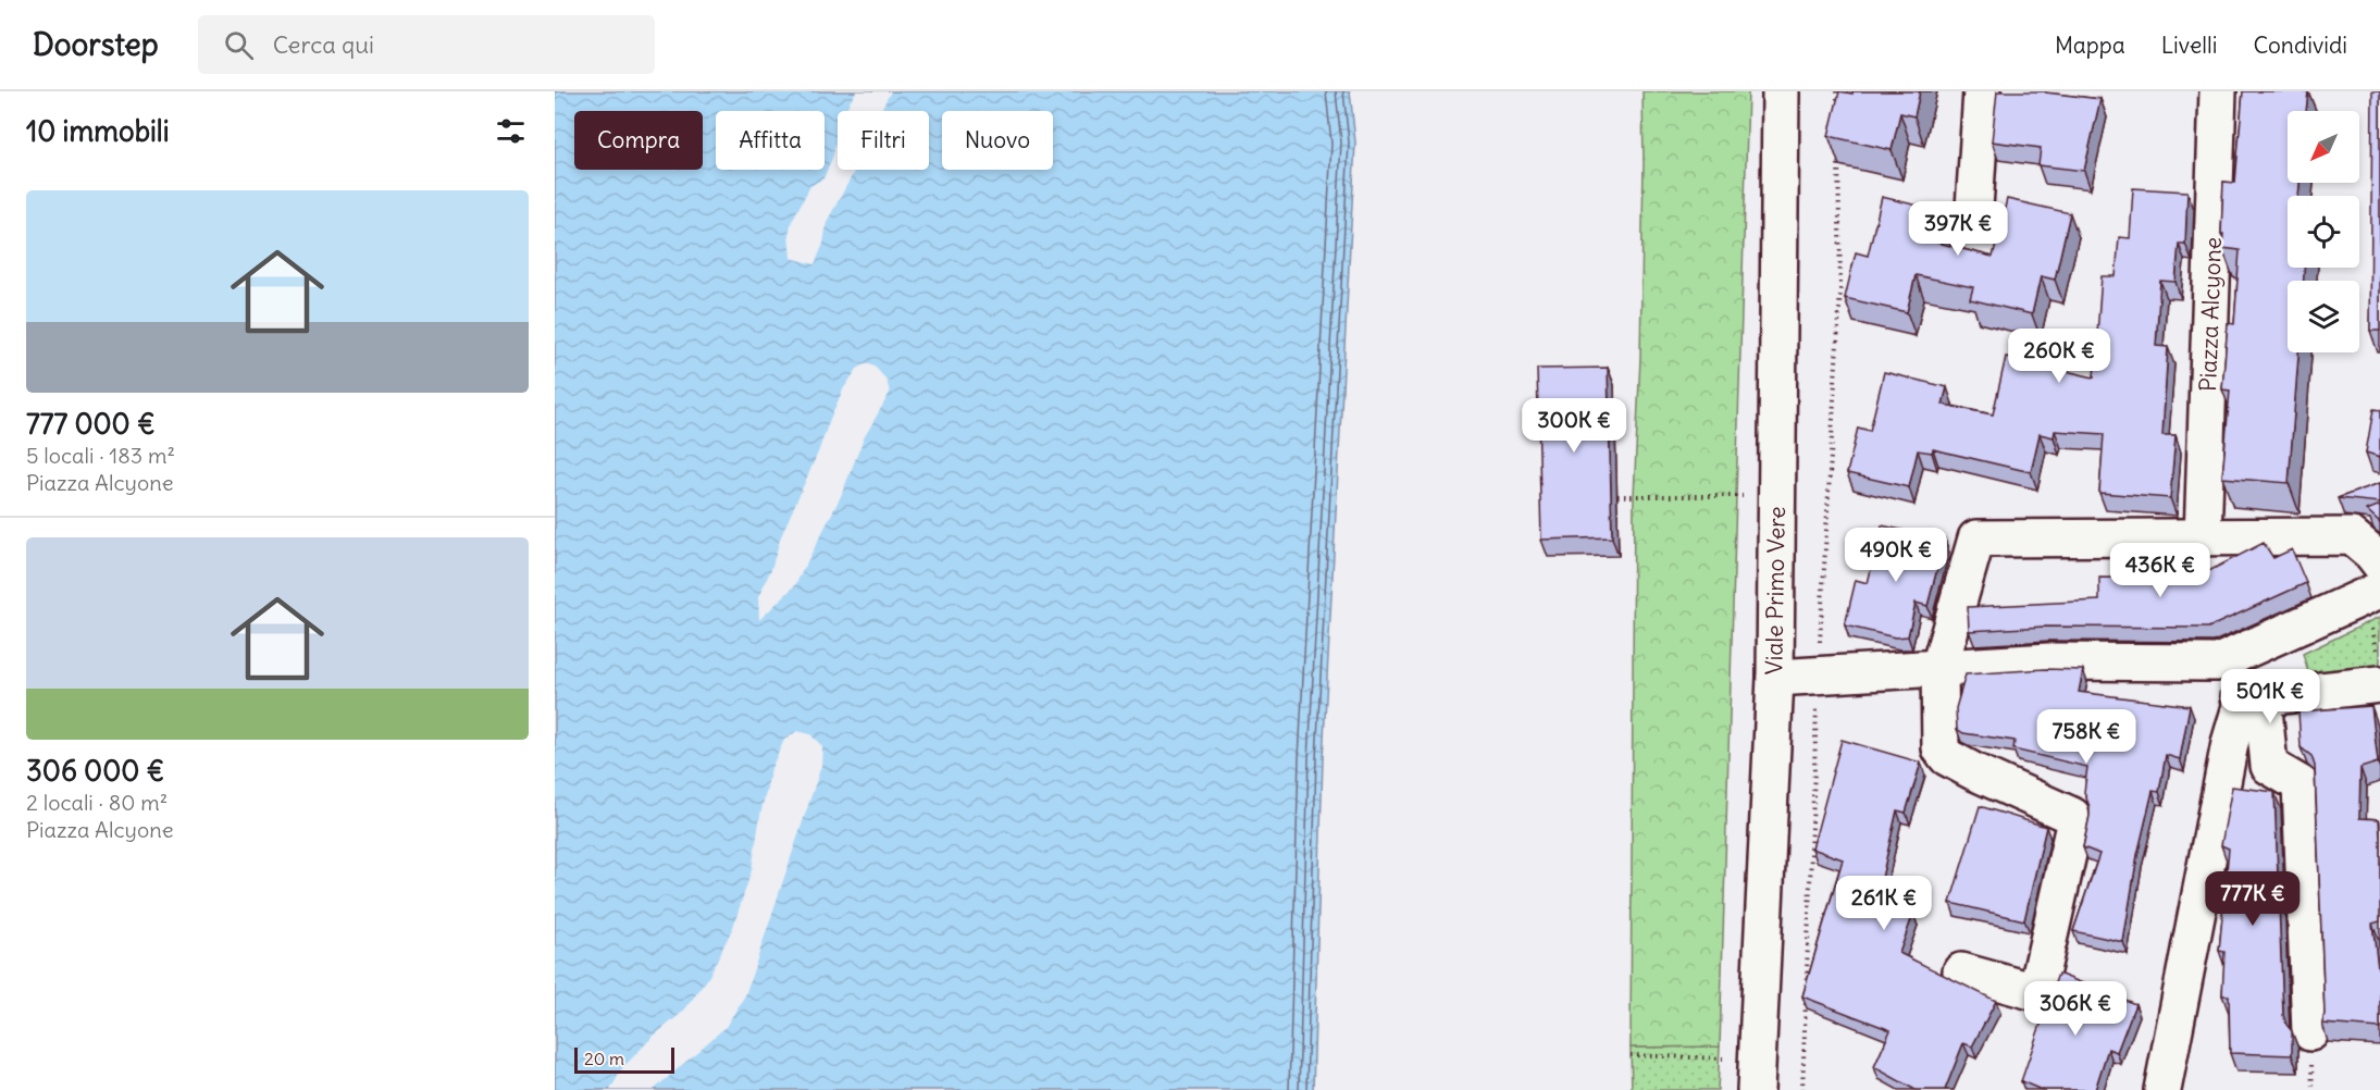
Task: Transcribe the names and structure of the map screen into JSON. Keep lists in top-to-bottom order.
{
  "streets": {
    "street": ["Piazza Alcyone", "Viale Primo Vere"]
  },
  "scale_bar": "20 m",
  "north": "bottom left",
  "page": {
    "header": "Doorstep",
    "search": "Cerca qui",
    "nav": ["Mappa", "Livelli", "Condividi"],
    "heading": "10 immobili",
    "chip": [
      "Compra",
      "Affitta",
      "Filtri",
      "Nuovo"
    ],
    "list": [
      {
        "name": "777 000 €",
        "note": "5 locali · 183 m² · Piazza Alcyone"
      },
      {
        "name": "306 000 €",
        "note": "2 locali · 80 m² · Piazza Alcyone"
      }
    ],
    "price": [
      "397K €",
      "260K €",
      "300K €",
      "490K €",
      "436K €",
      "501K €",
      "758K €",
      "777K €",
      "261K €",
      "306K €"
    ],
    "scale": "20 m"
  }
}
